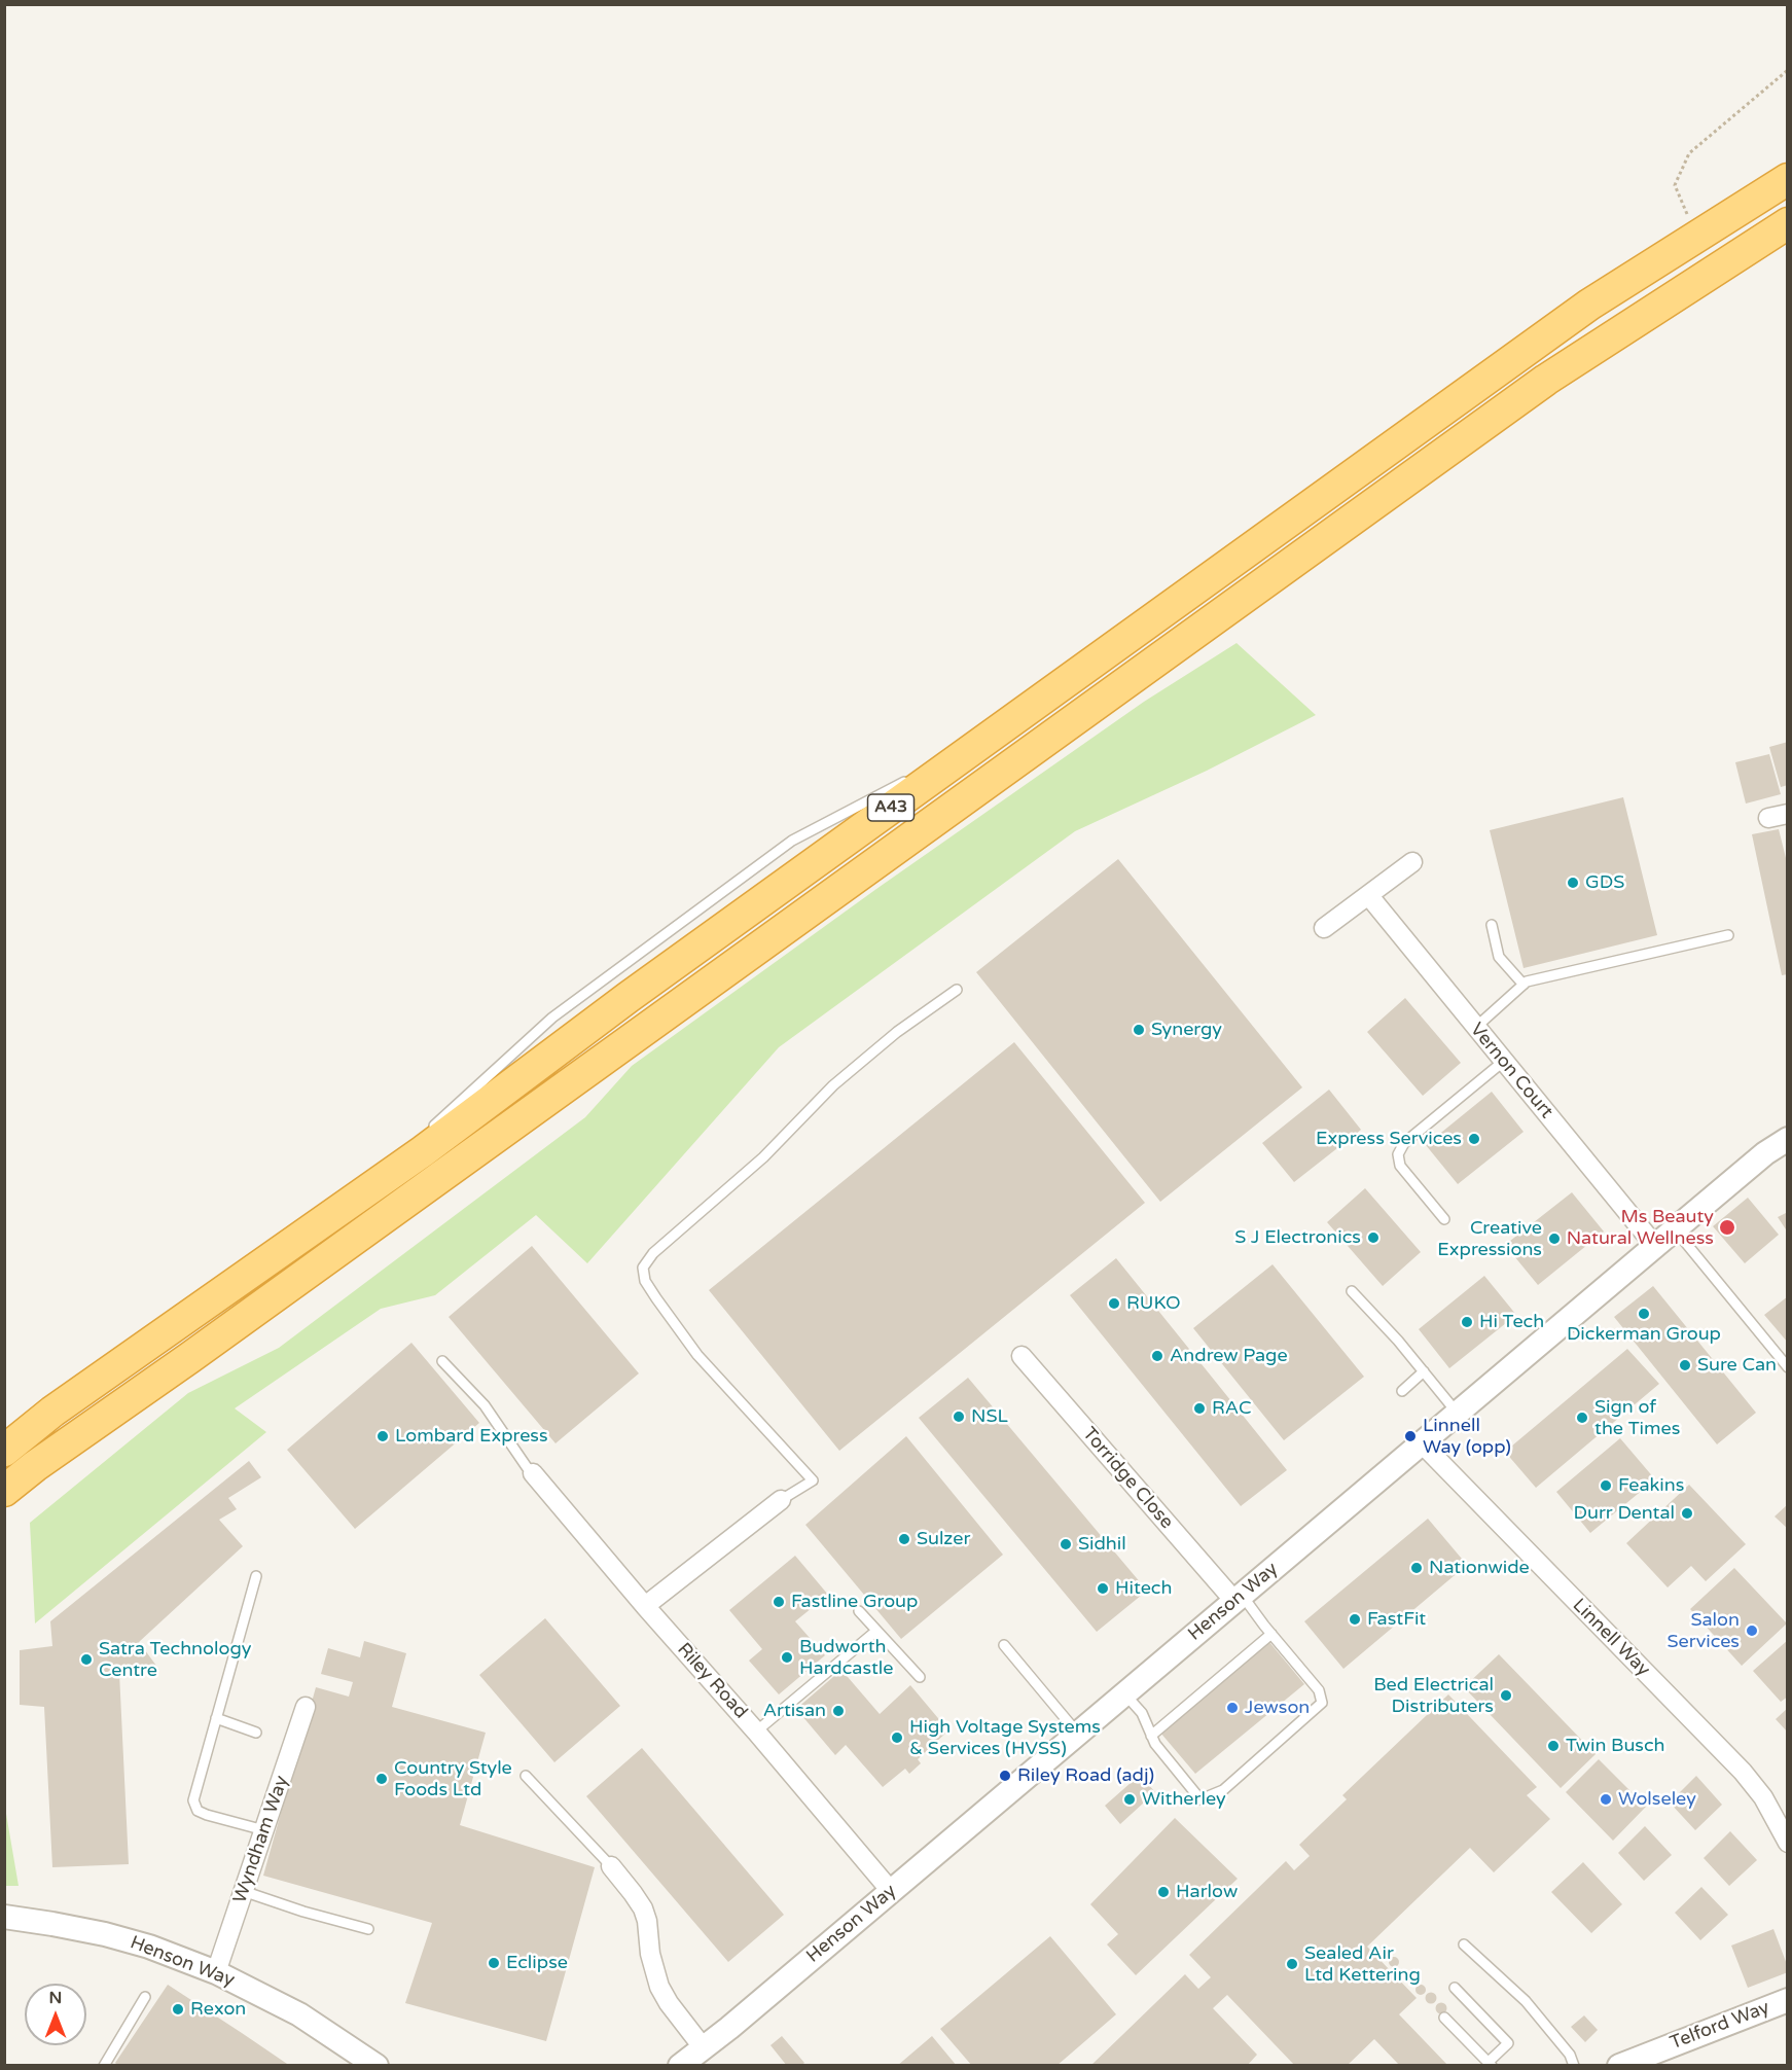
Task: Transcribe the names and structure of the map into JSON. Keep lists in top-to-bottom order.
{
  "streets": {
    "highway": ["A43"],
    "street": [
      "Vernon Court",
      "Torridge Close",
      "Henson Way",
      "Linnell Way",
      "Riley Road",
      "Wyndham Way",
      "Telford Way"
    ]
  },
  "crossings": [
    ["Vernon Court", "Henson Way"],
    ["Torridge Close", "Henson Way"],
    ["Henson Way", "Linnell Way"],
    ["Henson Way", "Riley Road"],
    ["Henson Way", "Wyndham Way"]
  ],
  "places": [
    "GDS",
    "Synergy",
    "Express Services",
    "Ms Beauty Natural Wellness",
    "S J Electronics",
    "Creative Expressions",
    "RUKO",
    "Dickerman Group",
    "Hi Tech",
    "Andrew Page",
    "Sure Can",
    "RAC",
    "NSL",
    "Sign of the Times",
    "Lombard Express",
    "Linnell Way (opp)",
    "Feakins",
    "Durr Dental",
    "Sulzer",
    "Sidhil",
    "Nationwide",
    "Hitech",
    "Fastline Group",
    "FastFit",
    "Salon Services",
    "Budworth Hardcastle",
    "Satra Technology Centre",
    "Bed Electrical Distributers",
    "Jewson",
    "Artisan",
    "High Voltage Systems & Services (HVSS)",
    "Twin Busch",
    "Riley Road (adj)",
    "Country Style Foods Ltd",
    "Witherley",
    "Wolseley",
    "Harlow",
    "Eclipse",
    "Sealed Air Ltd Kettering",
    "Rexon"
  ],
  "north": "top"
}
